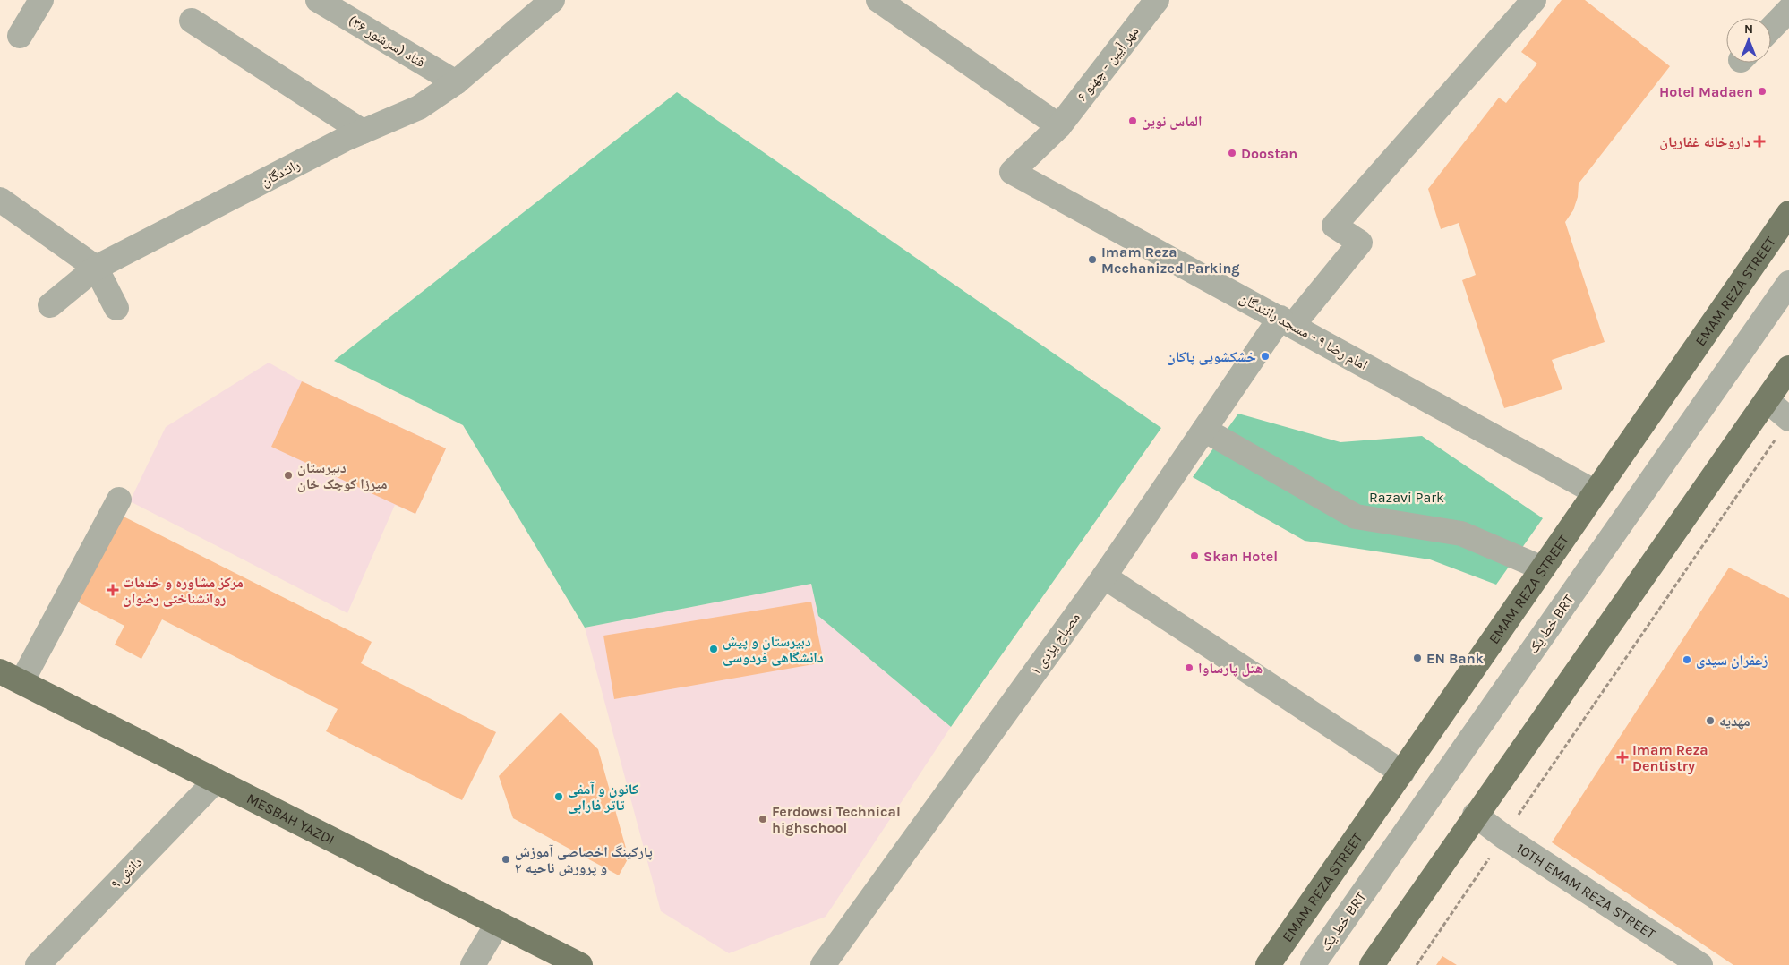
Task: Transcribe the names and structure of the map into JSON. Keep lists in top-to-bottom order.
{
  "streets": {
    "main road": ["EMAM REZA STREET", "MESBAH YAZDI"],
    "street": [
      "قناد (سرشور ۳۶)",
      "مهر آیین - چهنو ۶",
      "رانندگان",
      "امام رضا ۹ - مسجد رانندگان",
      "خط یک BRT",
      "مصباح یزدی ۱",
      "دانش ۹",
      "10TH EMAM REZA STREET"
    ]
  },
  "crossings": [
    ["قناد (سرشور ۳۶)", "رانندگان"],
    ["مهر آیین - چهنو ۶", "امام رضا ۹ - مسجد رانندگان"],
    ["EMAM REZA STREET", "امام رضا ۹ - مسجد رانندگان"],
    ["امام رضا ۹ - مسجد رانندگان", "مصباح یزدی ۱"],
    ["MESBAH YAZDI", "دانش ۹"]
  ],
  "parks": ["Razavi Park"],
  "places": {
    "other": [
      "Hotel Madaen",
      "الماس نوين",
      "Doostan",
      "Imam Reza Mechanized Parking",
      "خشکشویی پاکان",
      "دبیرستان میرزا کوچک خان",
      "Skan Hotel",
      "دبیرستان و پیش دانشگاهی فردوسی",
      "EN Bank",
      "زعفران سیدی",
      "هتل پارساوا",
      "مهدیه",
      "کانون و آمفی تاتر فارابی",
      "Ferdowsi Technical highschool",
      "پارکینگ اخصاصی آموزش و پرورش ناحیه ۲"
    ],
    "health": ["داروخانه غفاریان", "مرکز مشاوره و خدمات روانشناختی رضوان", "Imam Reza Dentistry"]
  },
  "north": "top"
}
